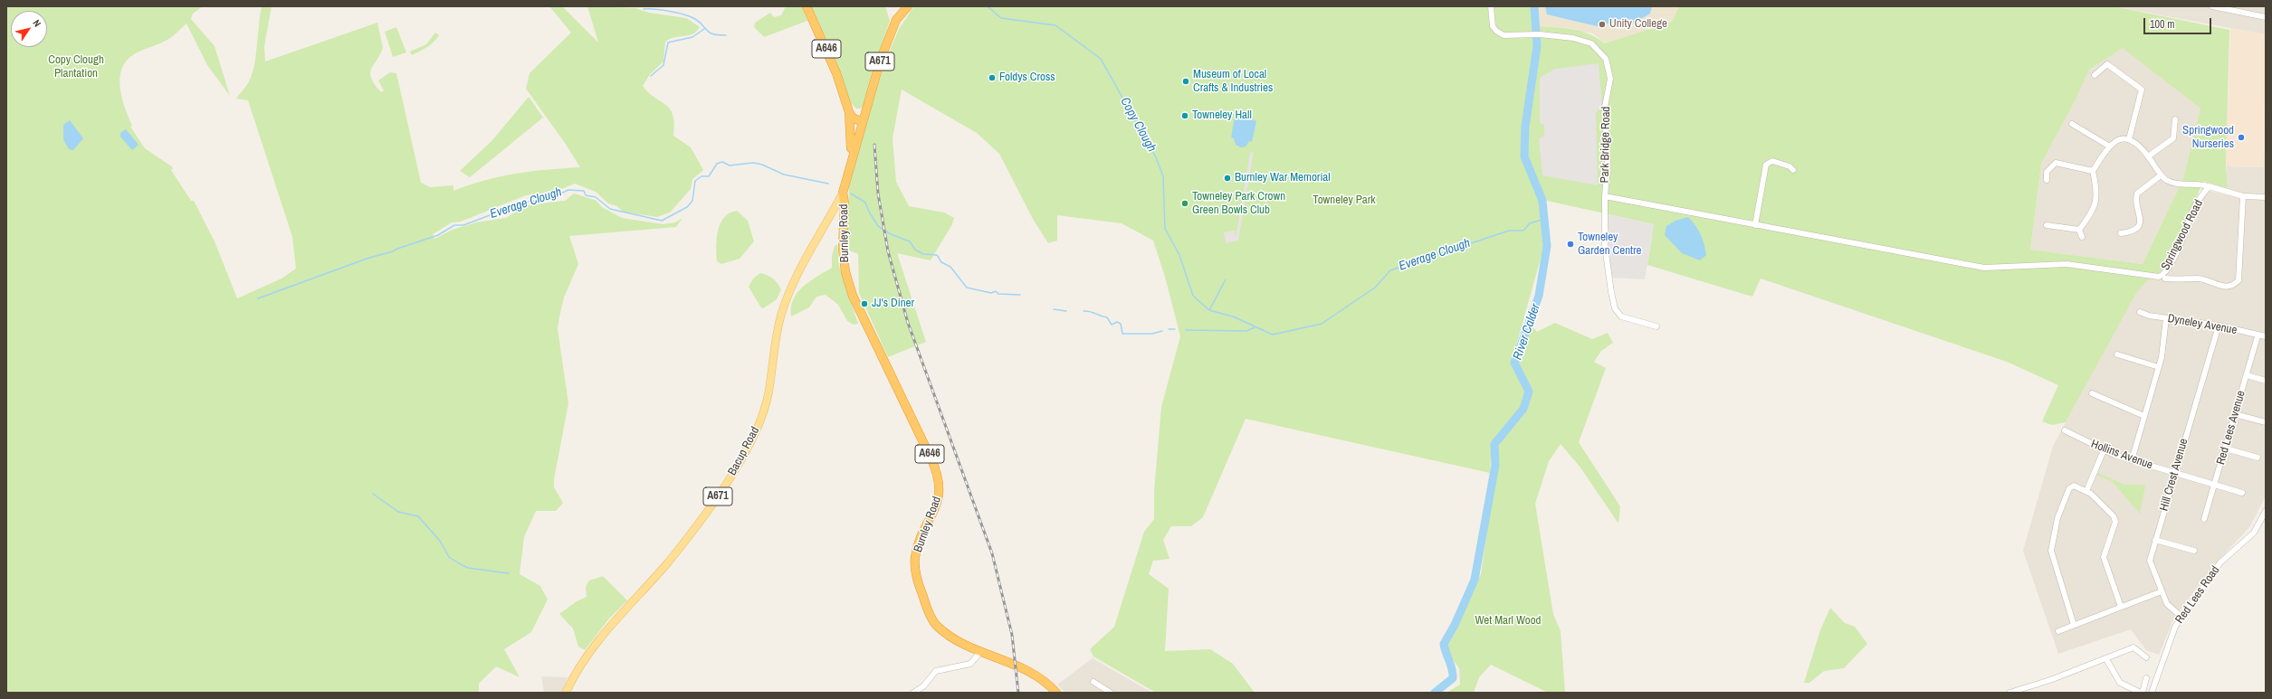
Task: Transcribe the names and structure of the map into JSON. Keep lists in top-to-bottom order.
{
  "streets": {
    "highway": ["A646", "A671", "Burnley Road"],
    "main road": ["Bacup Road"],
    "street": [
      "Park Bridge Road",
      "Springwood Road",
      "Dyneley Avenue",
      "Red Lees Avenue",
      "Hollins Avenue",
      "Hill Crest Avenue",
      "Red Lees Road"
    ]
  },
  "crossings": [
    ["A671", "Burnley Road"],
    ["Burnley Road", "Bacup Road"],
    ["Dyneley Avenue", "Red Lees Avenue"],
    ["Dyneley Avenue", "Hill Crest Avenue"],
    ["Red Lees Avenue", "Hollins Avenue"],
    ["Hollins Avenue", "Hill Crest Avenue"],
    ["Hill Crest Avenue", "Red Lees Road"]
  ],
  "water": ["Copy Clough", "Everage Clough", "River Calder"],
  "parks": ["Copy Clough Plantation", "Towneley Park", "Wet Marl Wood"],
  "places": [
    "Unity College",
    "Foldys Cross",
    "Museum of Local Crafts & Industries",
    "Towneley Hall",
    "Springwood Nurseries",
    "Burnley War Memorial",
    "Towneley Park Crown Green Bowls Club",
    "Towneley Garden Centre",
    "JJ's Diner"
  ],
  "scale_bar": "100 m",
  "north": "top right"
}
